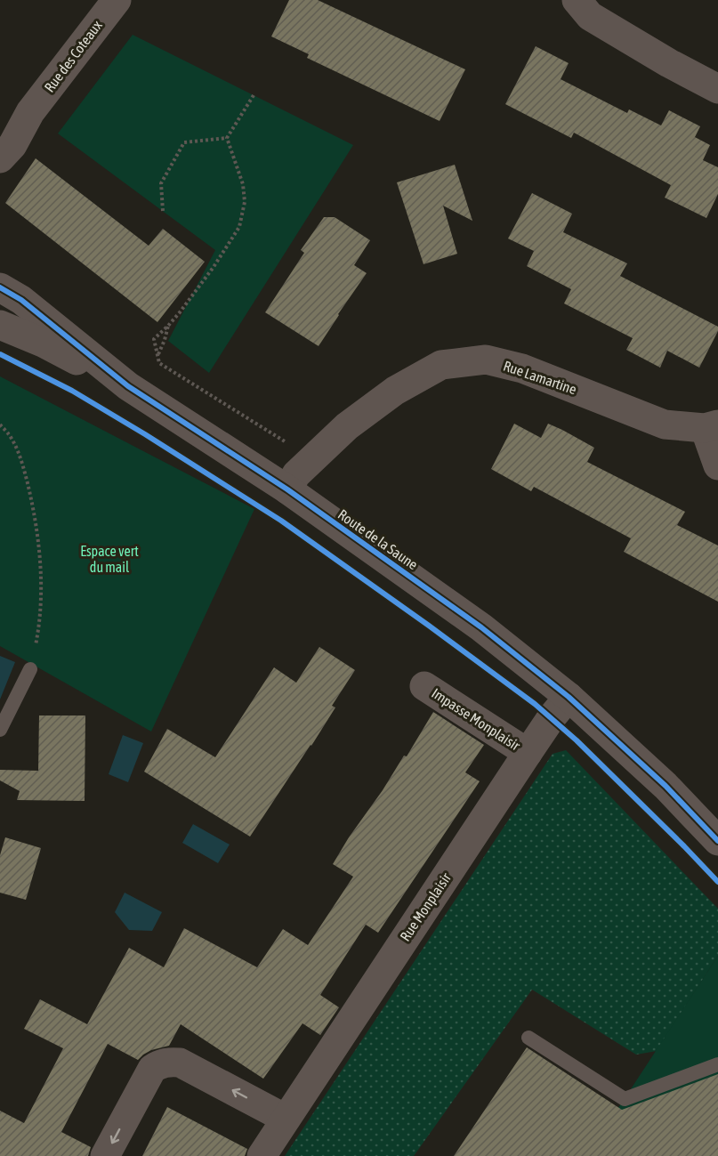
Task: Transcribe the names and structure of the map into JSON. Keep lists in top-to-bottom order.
{
  "streets": {
    "street": [
      "Rue des Coteaux",
      "Rue Lamartine",
      "Route de la Saune",
      "Impasse Monplaisir",
      "Rue Monplaisir"
    ]
  },
  "crossings": [
    ["Rue Lamartine", "Route de la Saune"],
    ["Route de la Saune", "Rue Monplaisir"],
    ["Impasse Monplaisir", "Rue Monplaisir"]
  ],
  "parks": ["Espace vert du mail"]
}
